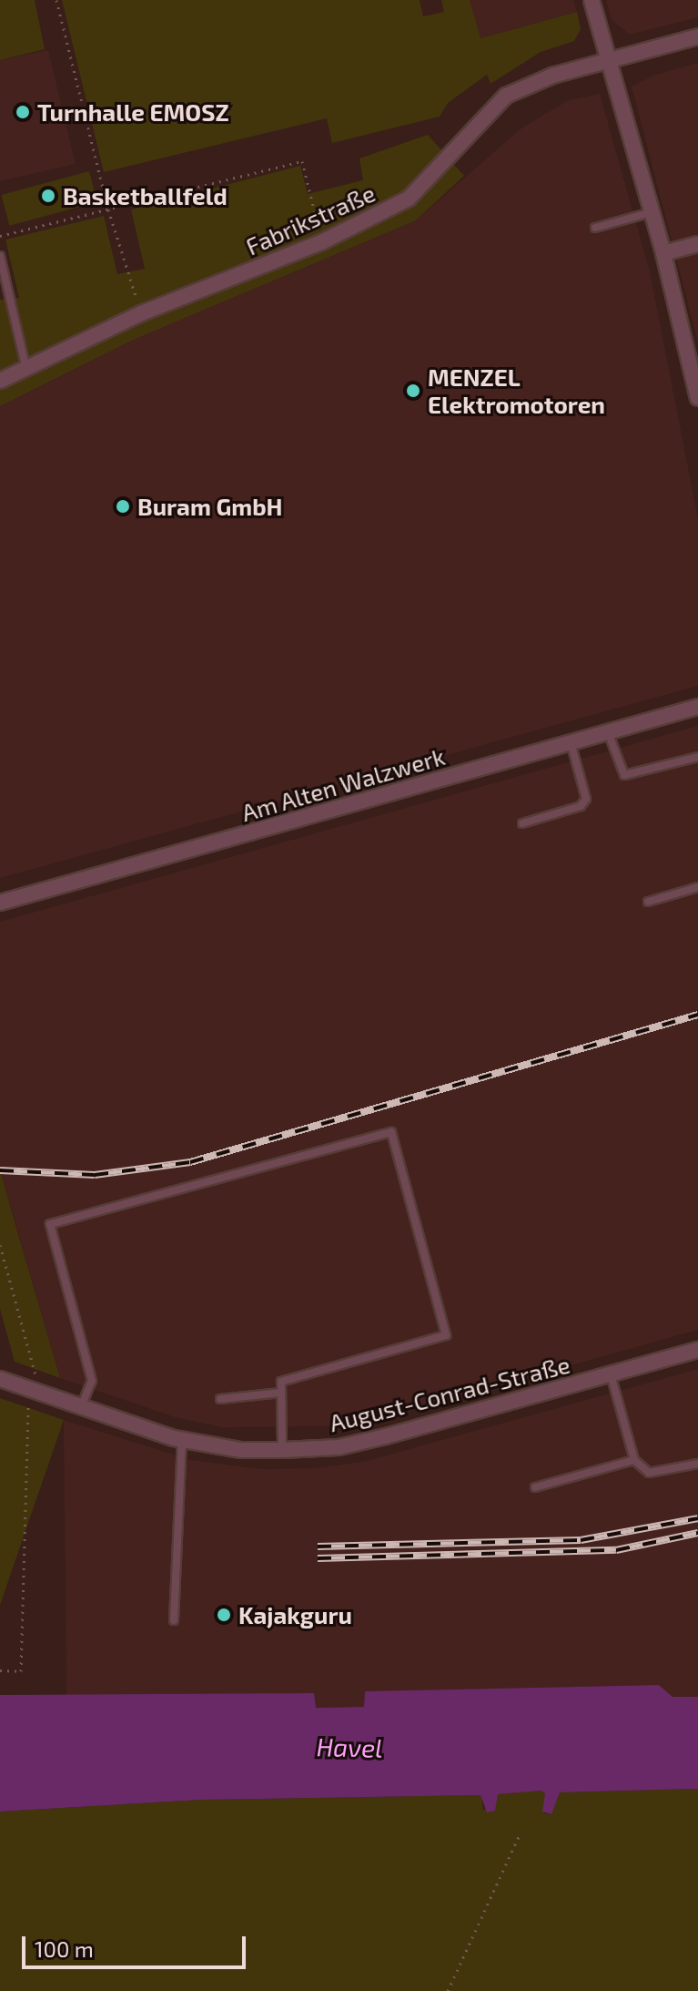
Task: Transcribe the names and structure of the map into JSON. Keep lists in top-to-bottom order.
{
  "streets": {
    "street": ["Fabrikstraße", "Am Alten Walzwerk", "August-Conrad-Straße"]
  },
  "water": ["Havel"],
  "places": [
    "Turnhalle EMOSZ",
    "Basketballfeld",
    "MENZEL Elektromotoren",
    "Buram GmbH",
    "Kajakguru"
  ],
  "scale_bar": "100 m"
}
